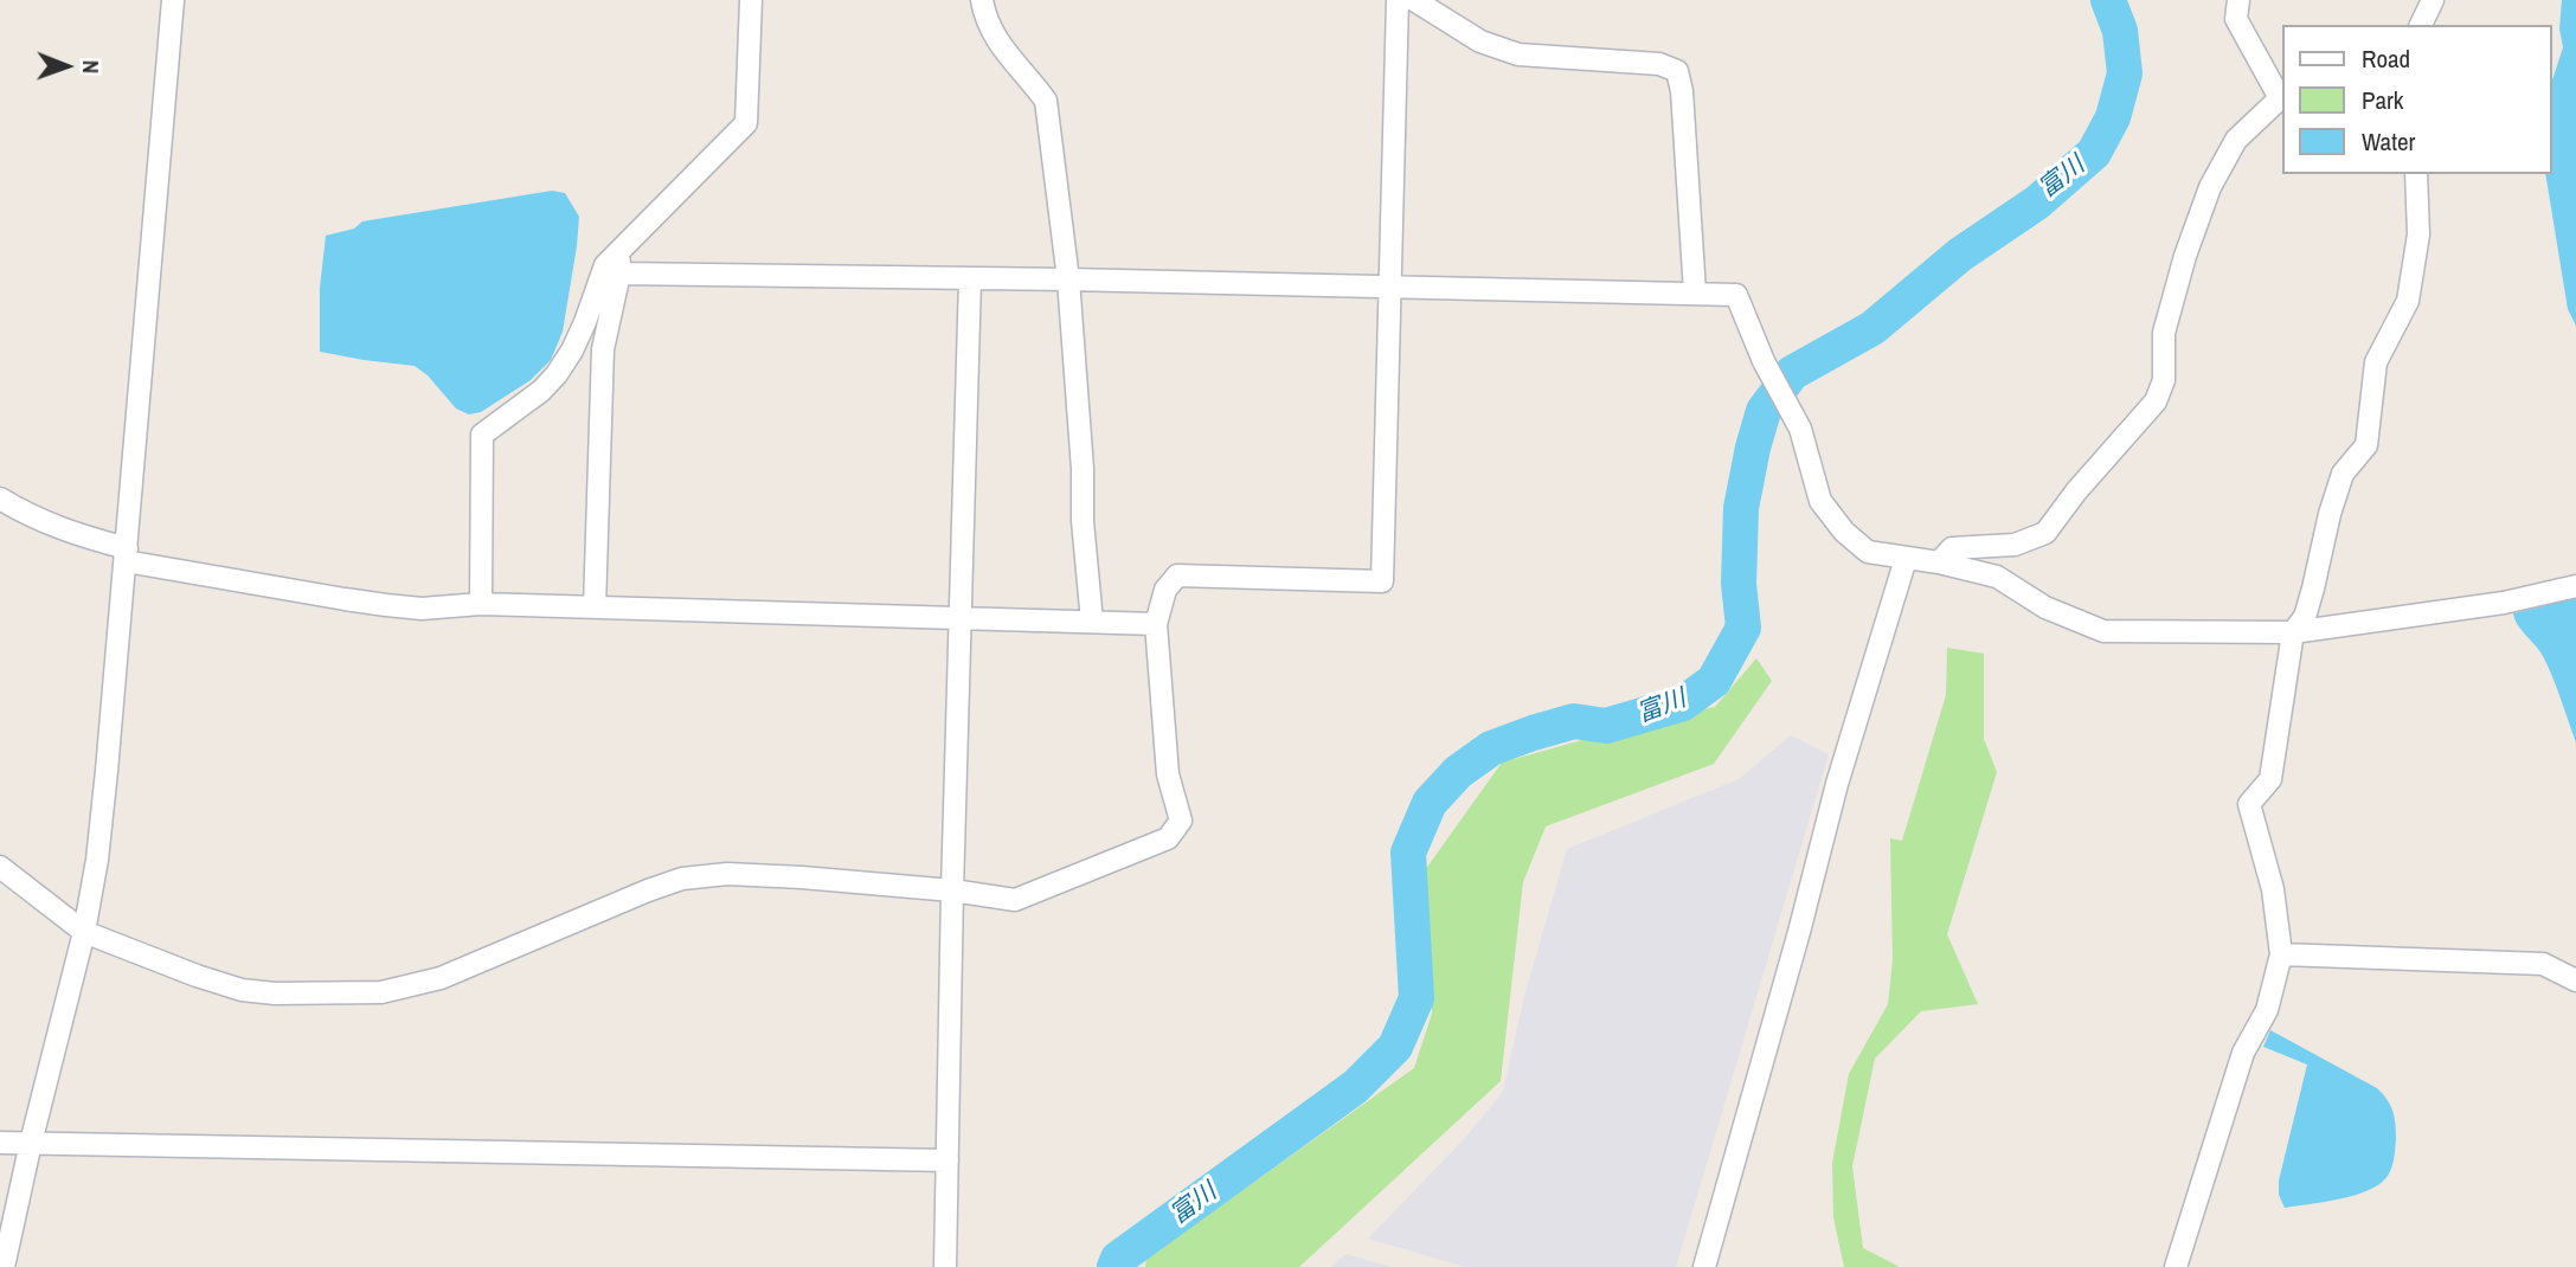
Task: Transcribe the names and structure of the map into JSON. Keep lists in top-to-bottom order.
{
  "water": ["富川"],
  "legend": ["Road", "Park", "Water"],
  "north": "right"
}
